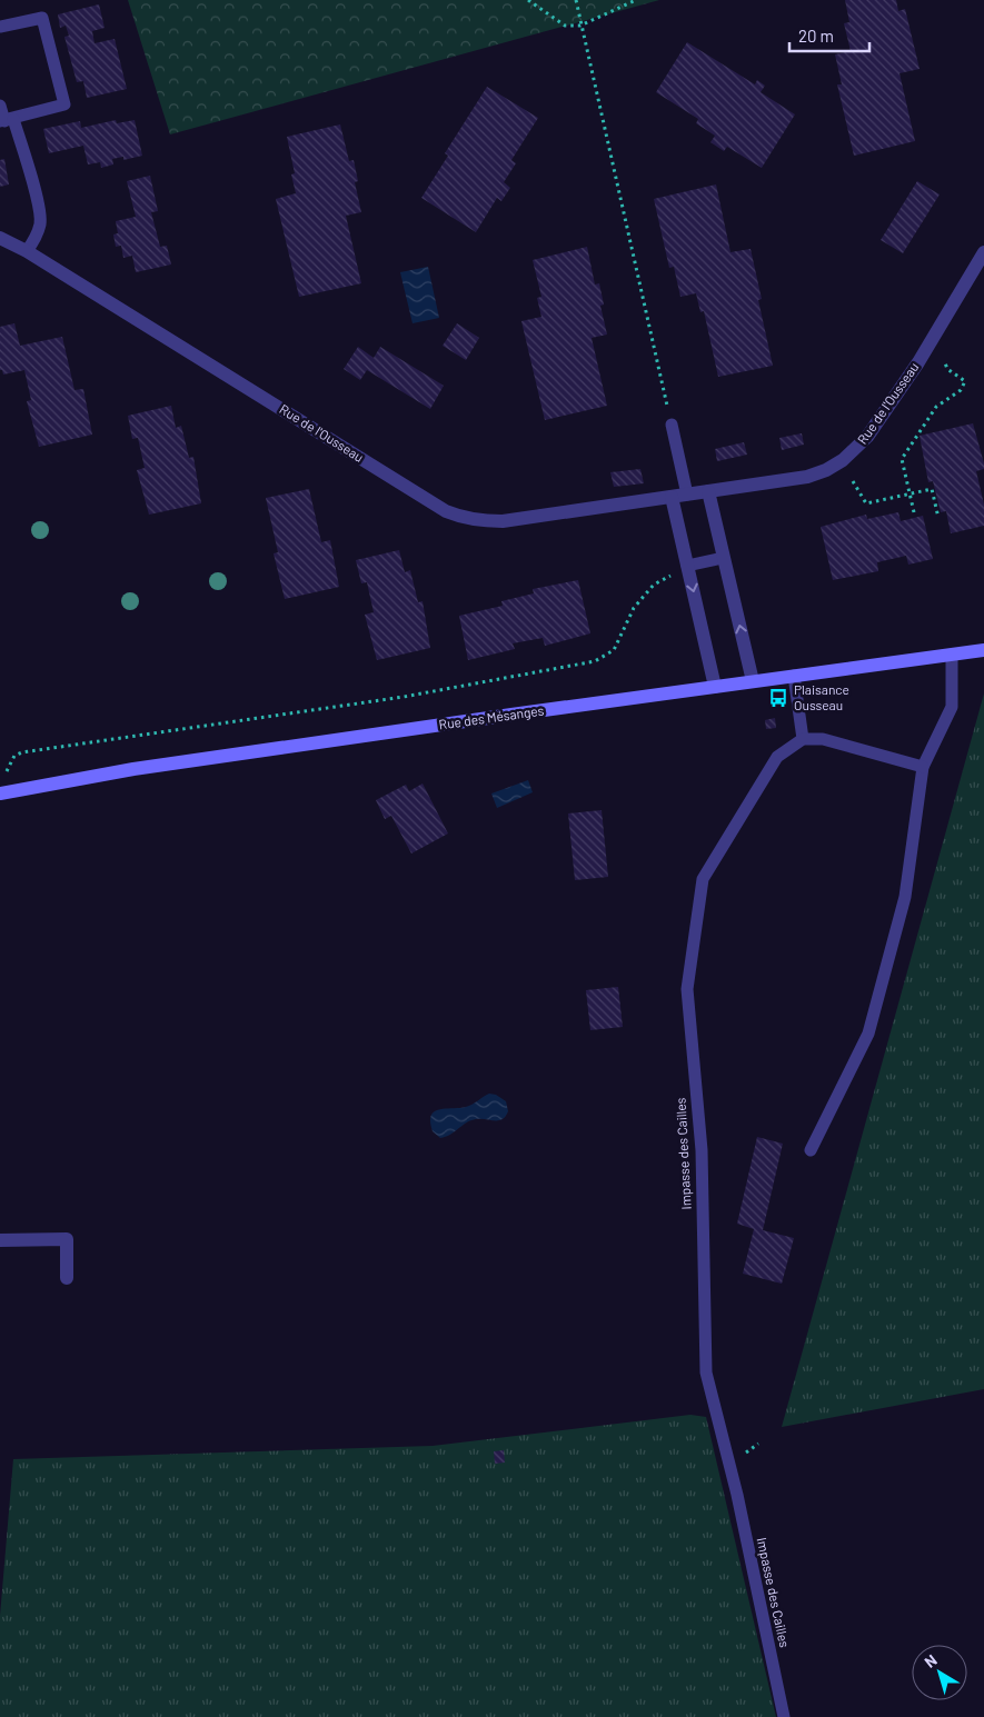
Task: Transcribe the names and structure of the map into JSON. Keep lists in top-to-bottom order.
{
  "streets": {
    "main road": ["Rue des Mésanges"],
    "street": ["Rue de l'Ousseau"],
    "lane": ["Impasse des Cailles"]
  },
  "places": {
    "bus stop": ["Plaisance Ousseau"]
  },
  "scale_bar": "20 m",
  "north": "top left"
}
